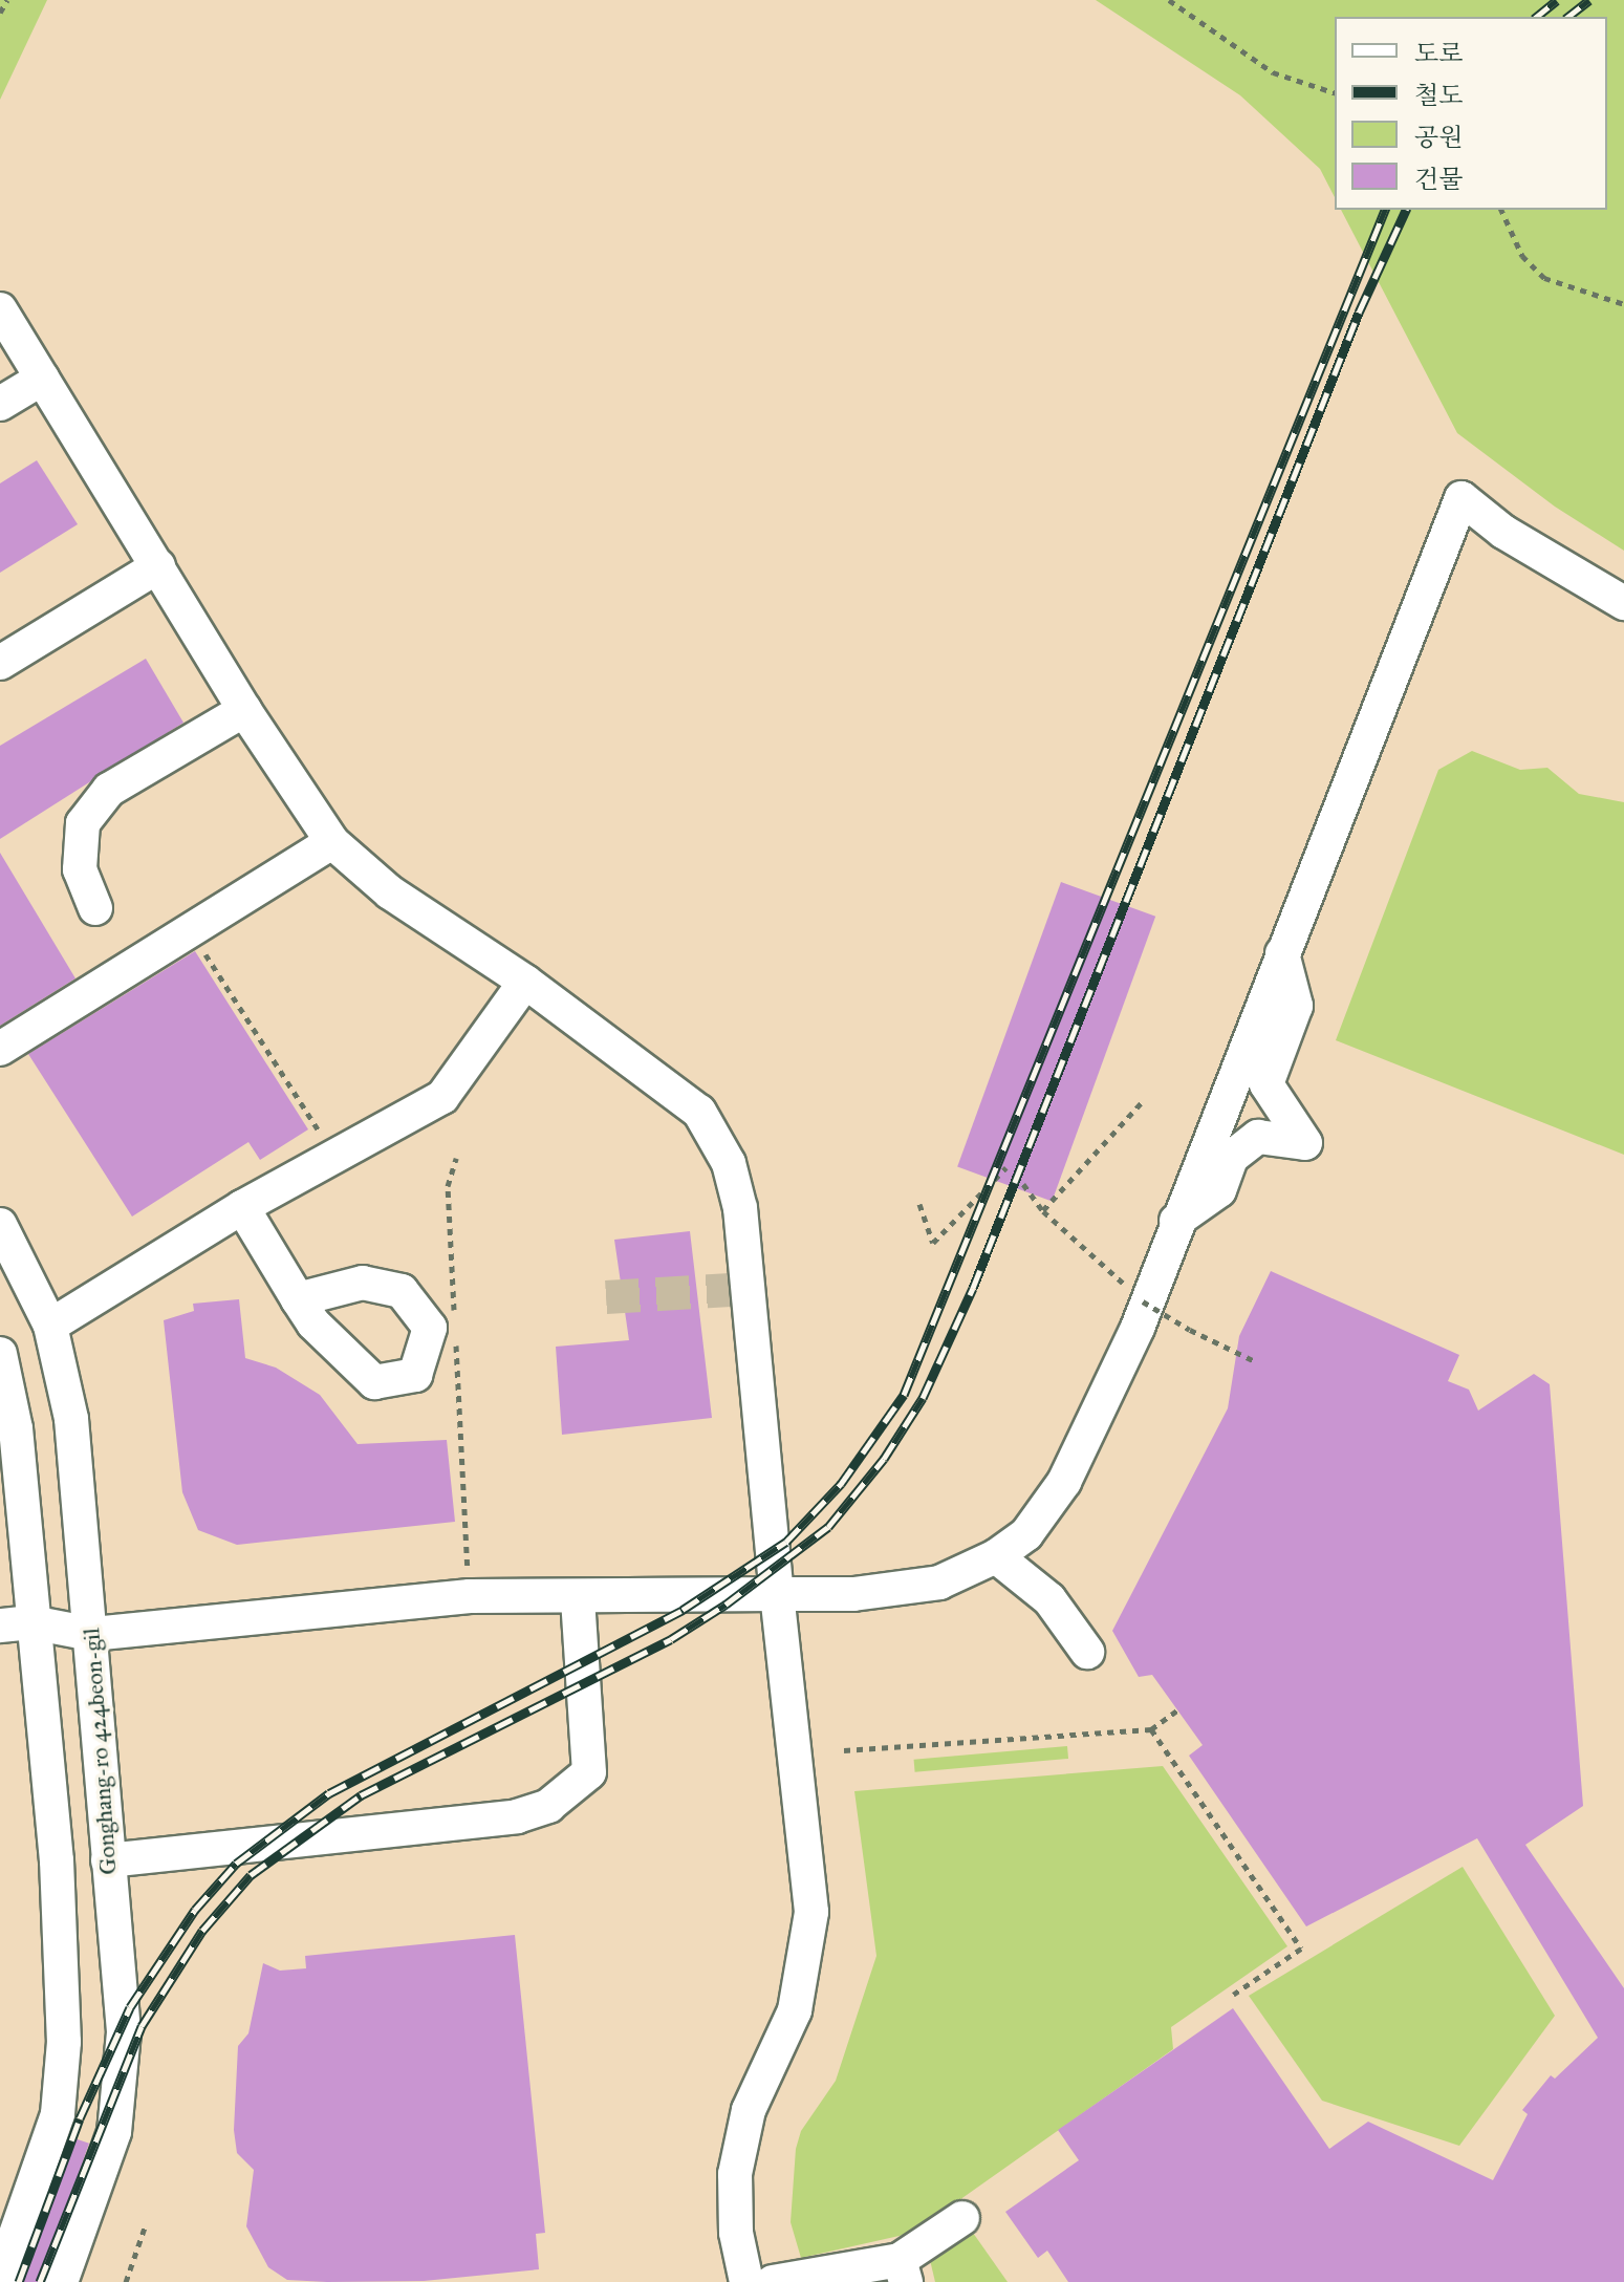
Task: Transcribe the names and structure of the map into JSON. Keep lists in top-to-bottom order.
{
  "streets": {
    "street": ["Gonghang-ro 424beon-gil"]
  },
  "legend": [
    "도로",
    "철도",
    "공원",
    "건물"
  ]
}
